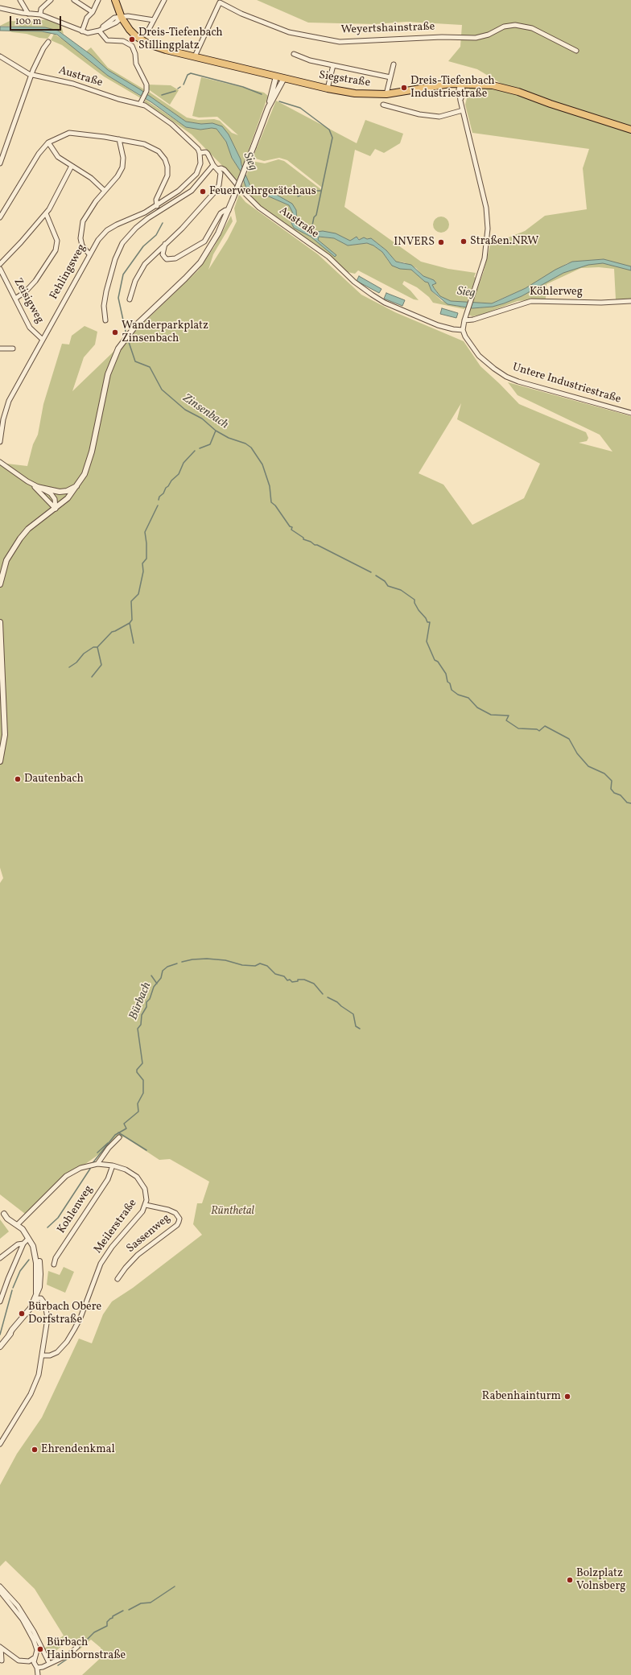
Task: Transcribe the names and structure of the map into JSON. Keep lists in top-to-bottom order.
{
  "streets": {
    "main road": ["Siegstraße"],
    "street": [
      "Weyertshainstraße",
      "Austraße",
      "Fehlingsweg",
      "Köhlerweg",
      "Zeisigweg",
      "Untere Industriestraße",
      "Kohlenweg",
      "Meilerstraße",
      "Sassenweg"
    ]
  },
  "crossings": [
    ["Weyertshainstraße", "Siegstraße"],
    ["Austraße", "Fehlingsweg"],
    ["Austraße", "Untere Industriestraße"],
    ["Fehlingsweg", "Zeisigweg"],
    ["Kohlenweg", "Meilerstraße"],
    ["Meilerstraße", "Sassenweg"]
  ],
  "water": ["Sieg", "Zinsenbach", "Bürbach"],
  "parks": ["Rünthetal"],
  "places": [
    "Dreis-Tiefenbach Stillingplatz",
    "Dreis-Tiefenbach Industriestraße",
    "Feuerwehrgerätehaus",
    "Straßen.NRW",
    "INVERS",
    "Wanderparkplatz Zinsenbach",
    "Dautenbach",
    "Bürbach Obere Dorfstraße",
    "Rabenhainturm",
    "Ehrendenkmal",
    "Bolzplatz Volnsberg",
    "Bürbach Hainbornstraße"
  ],
  "scale_bar": "100 m"
}
